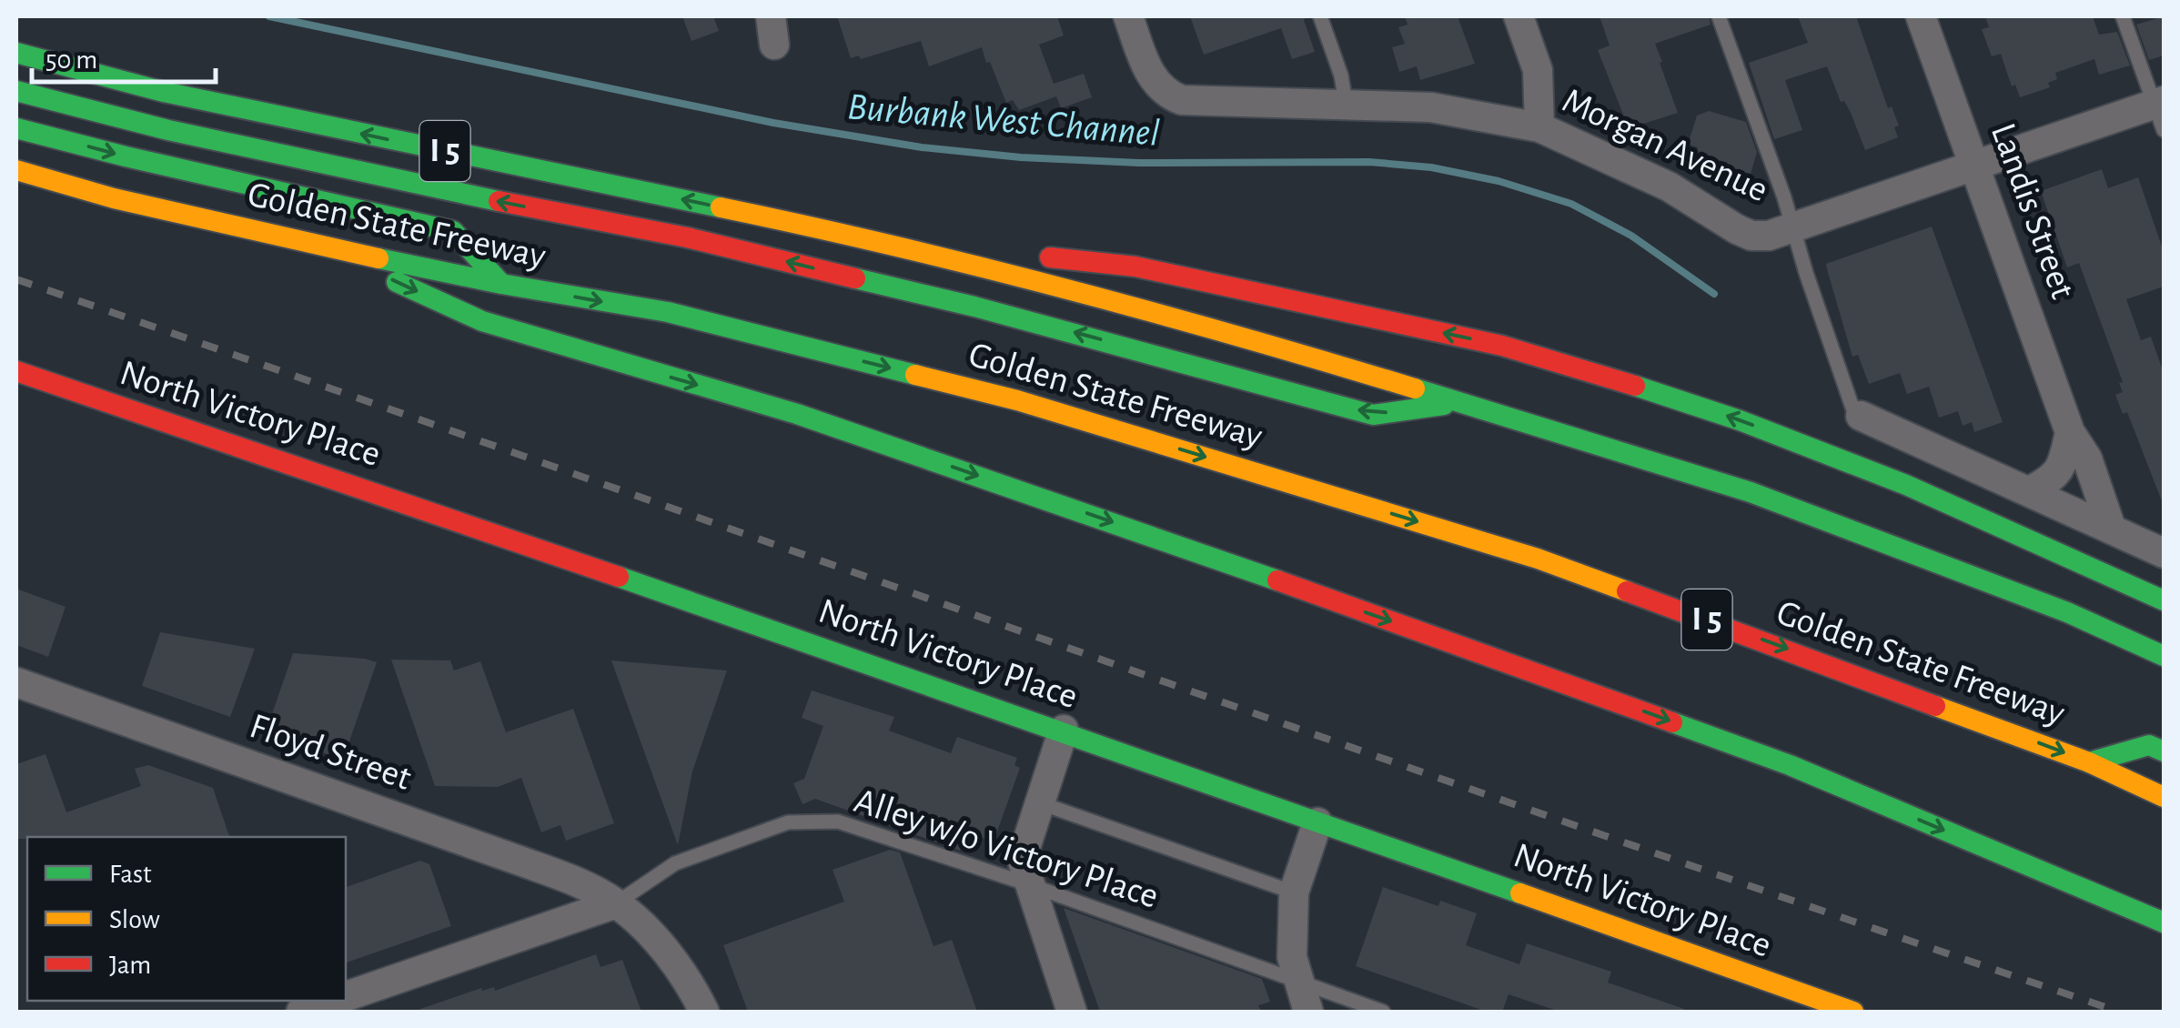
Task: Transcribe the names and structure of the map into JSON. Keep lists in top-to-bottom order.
{
  "streets": {
    "main road": ["I 5", "Golden State Freeway", "North Victory Place"],
    "street": ["Morgan Avenue", "Landis Street", "Floyd Street"],
    "lane": ["Alley w/o Victory Place"]
  },
  "crossings": [
    ["Morgan Avenue", "Landis Street"],
    ["Floyd Street", "Alley w/o Victory Place"]
  ],
  "water": ["Burbank West Channel"],
  "legend": ["Fast", "Slow", "Jam"],
  "scale_bar": "50 m"
}
